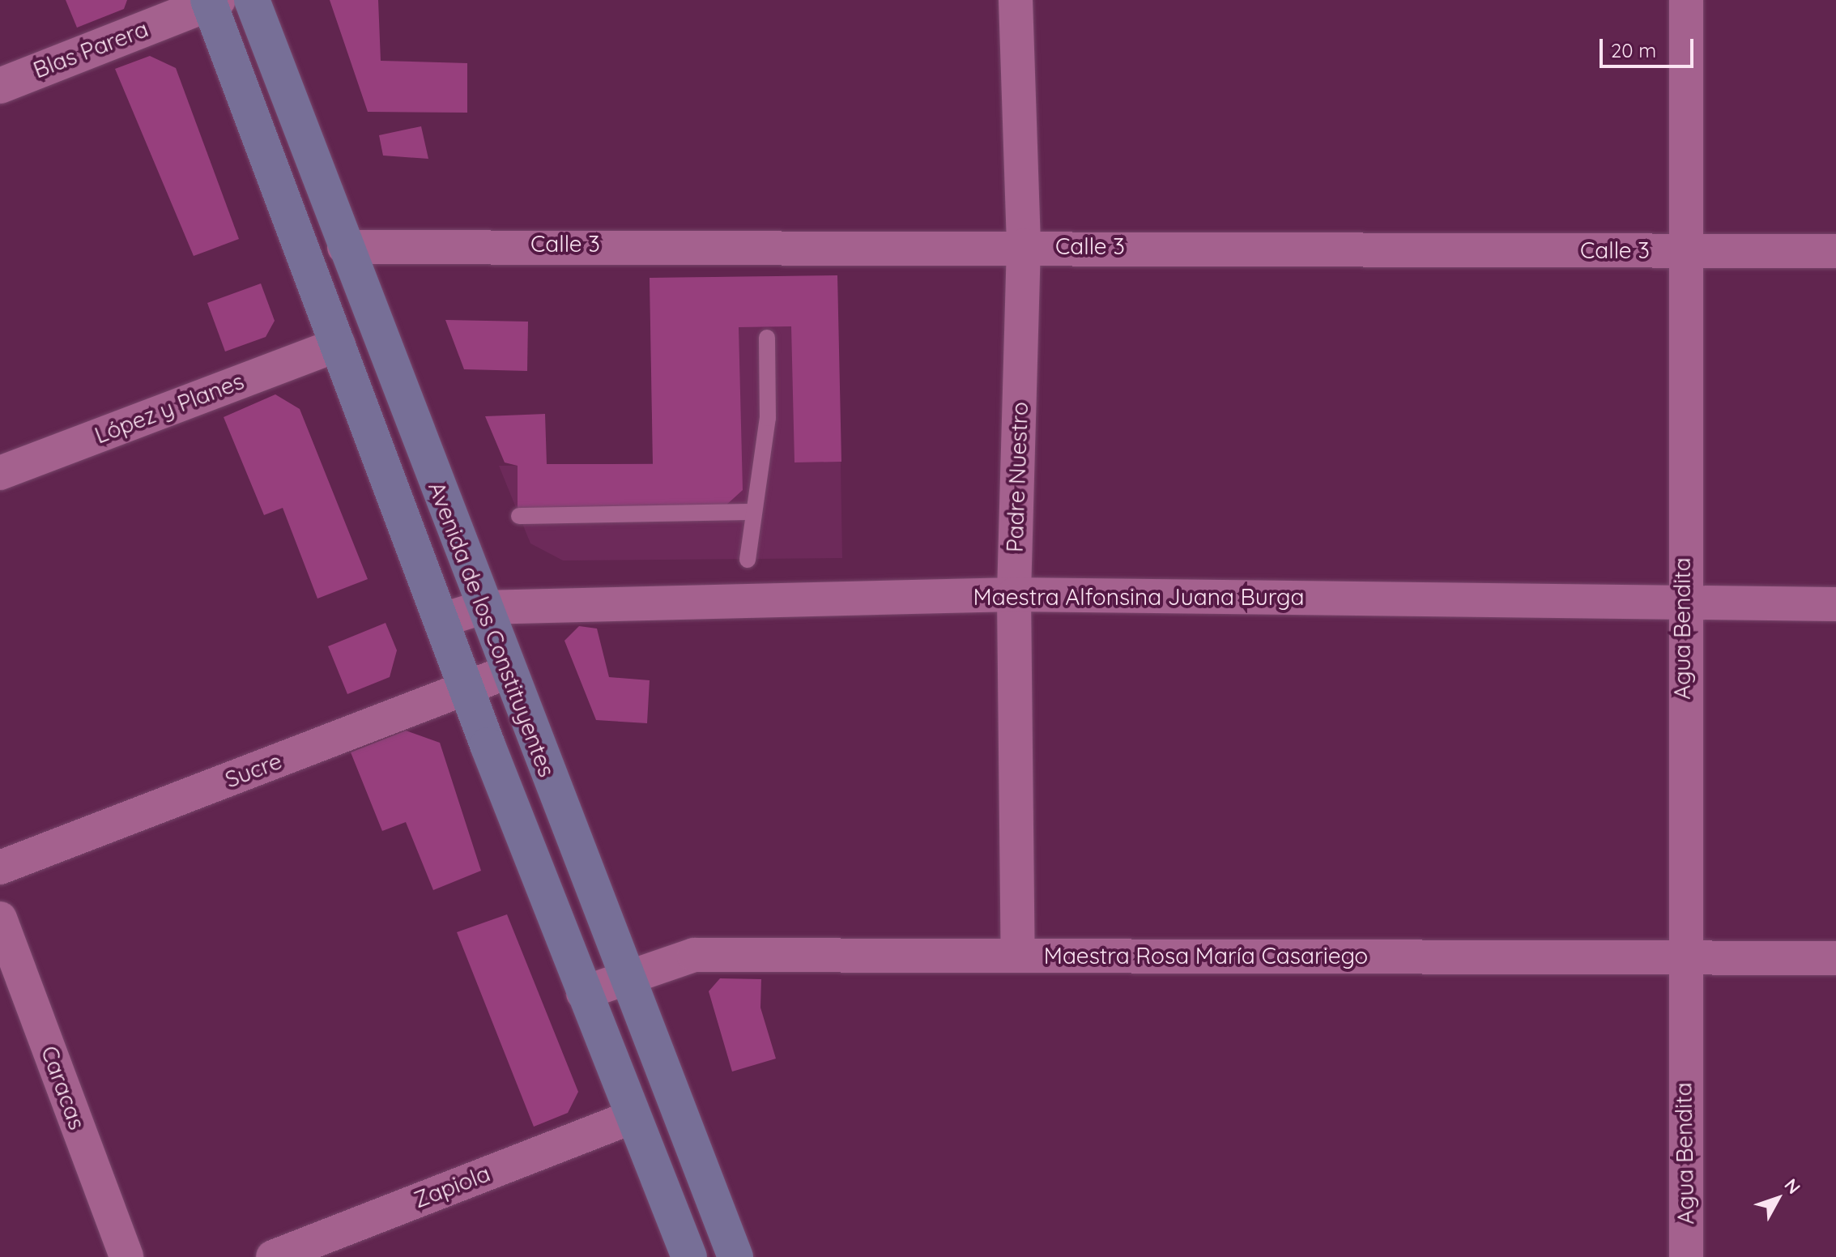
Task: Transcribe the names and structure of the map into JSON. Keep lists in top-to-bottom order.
{
  "streets": {
    "main road": ["Avenida de los Constituyentes"],
    "street": [
      "Blas Parera",
      "Calle 3",
      "López y Planes",
      "Padre Nuestro",
      "Maestra Alfonsina Juana Burga",
      "Agua Bendita",
      "Sucre",
      "Maestra Rosa María Casariego",
      "Caracas",
      "Zapiola"
    ]
  },
  "crossings": [
    ["Blas Parera", "Avenida de los Constituyentes"],
    ["Calle 3", "Padre Nuestro"],
    ["Calle 3", "Agua Bendita"],
    ["Calle 3", "Avenida de los Constituyentes"],
    ["López y Planes", "Avenida de los Constituyentes"],
    ["Padre Nuestro", "Maestra Alfonsina Juana Burga"],
    ["Padre Nuestro", "Maestra Rosa María Casariego"],
    ["Maestra Alfonsina Juana Burga", "Agua Bendita"],
    ["Maestra Alfonsina Juana Burga", "Avenida de los Constituyentes"],
    ["Agua Bendita", "Maestra Rosa María Casariego"],
    ["Avenida de los Constituyentes", "Sucre"],
    ["Avenida de los Constituyentes", "Maestra Rosa María Casariego"],
    ["Avenida de los Constituyentes", "Zapiola"]
  ],
  "scale_bar": "20 m",
  "north": "top right"
}
